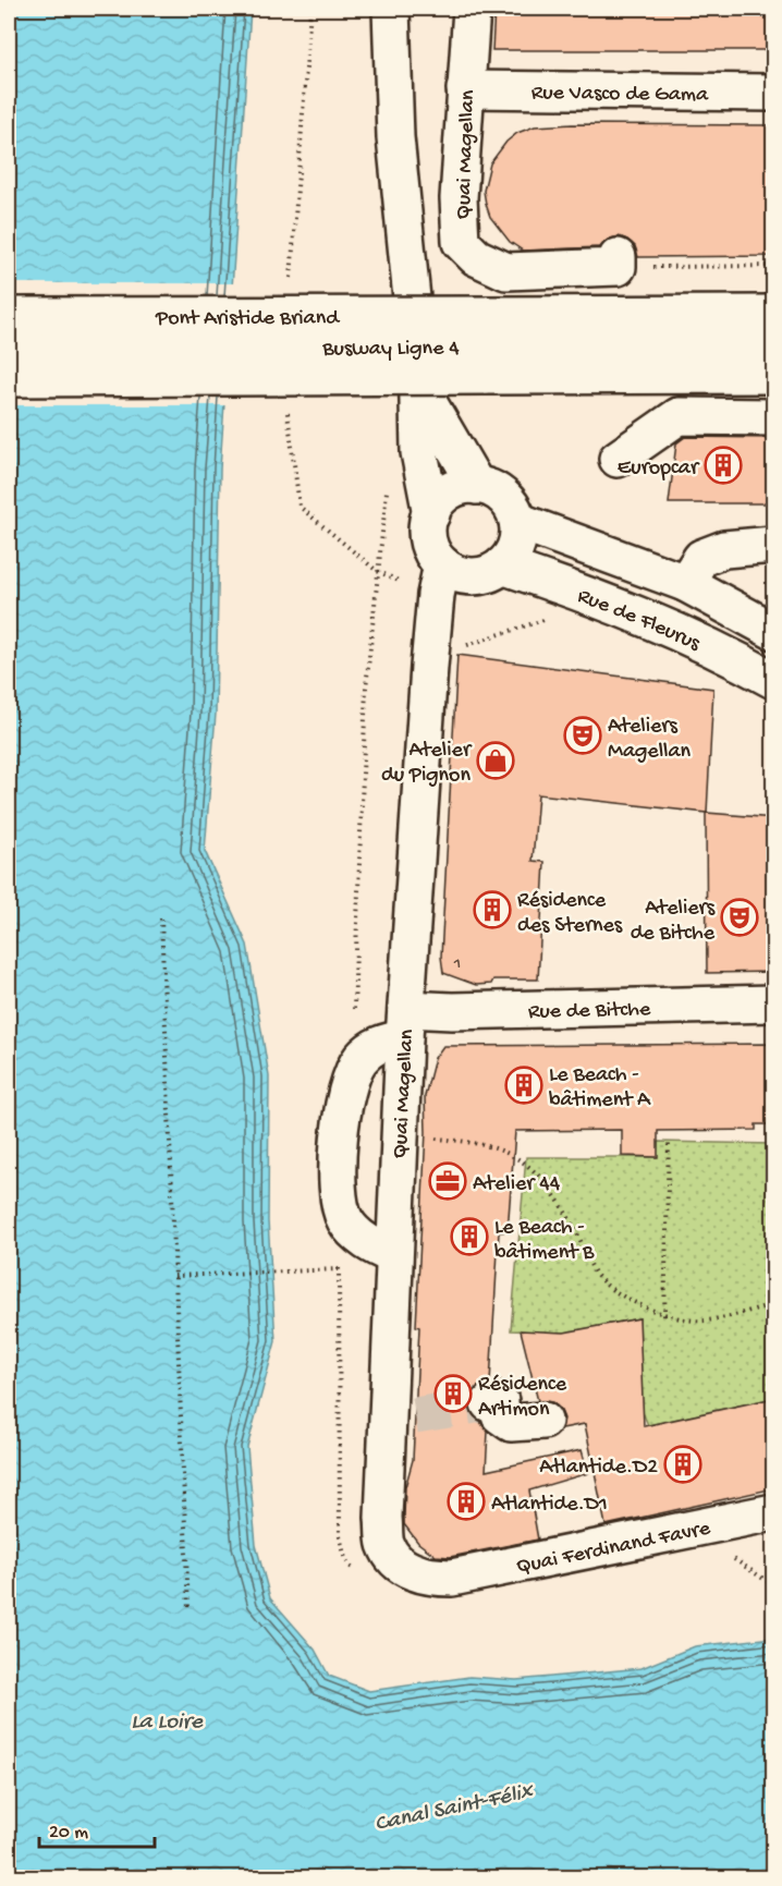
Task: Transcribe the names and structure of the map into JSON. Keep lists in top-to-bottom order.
{
  "streets": {
    "main road": [
      "Rue Vasco de Gama",
      "Quai Magellan",
      "Pont Aristide Briand",
      "Busway Ligne 4",
      "Rue de Fleurus",
      "Rue de Bitche",
      "Quai Ferdinand Favre"
    ]
  },
  "crossings": [
    ["Rue Vasco de Gama", "Quai Magellan"],
    ["Quai Magellan", "Rue de Fleurus"],
    ["Quai Magellan", "Rue de Bitche"],
    ["Quai Magellan", "Quai Ferdinand Favre"],
    ["Pont Aristide Briand", "Busway Ligne 4"]
  ],
  "water": ["La Loire", "Canal Saint-Félix"],
  "places": {
    "building": [
      "Europcar",
      "Résidence des Sternes",
      "Le Beach - bâtiment A",
      "Le Beach - bâtiment B",
      "Résidence Artimon",
      "Atlantide.D2",
      "Atlantide.D1"
    ],
    "theatre": ["Ateliers Magellan", "Ateliers de Bitche"],
    "shop": ["Atelier du Pignon"],
    "office": ["Atelier 44"]
  },
  "house_numbers": ["1"],
  "scale_bar": "20 m"
}
